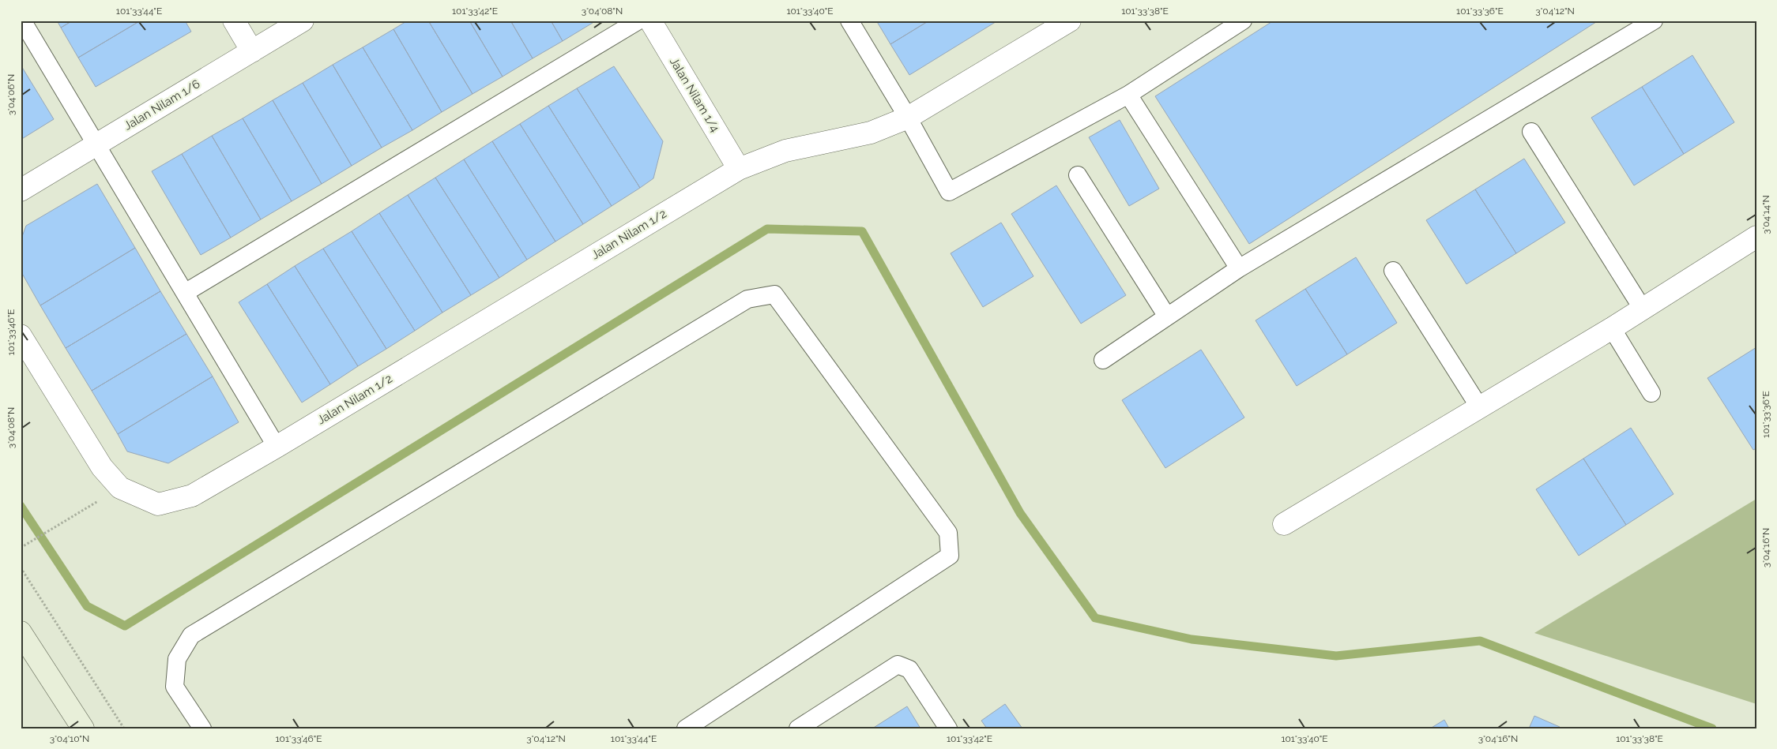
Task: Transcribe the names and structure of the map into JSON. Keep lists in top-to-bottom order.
{
  "streets": {
    "street": ["Jalan Nilam 1/4", "Jalan Nilam 1/6", "Jalan Nilam 1/2"]
  },
  "crossings": [
    ["Jalan Nilam 1/4", "Jalan Nilam 1/2"]
  ],
  "coordinates": [
    "101°33'44\"E",
    "101°33'42\"E",
    "3°04'08\"N",
    "101°33'40\"E",
    "101°33'38\"E",
    "101°33'36\"E",
    "3°04'12\"N",
    "3°04'06\"N",
    "3°04'14\"N",
    "101°33'46\"E",
    "3°04'16\"N",
    "3°04'10\"N"
  ]
}
